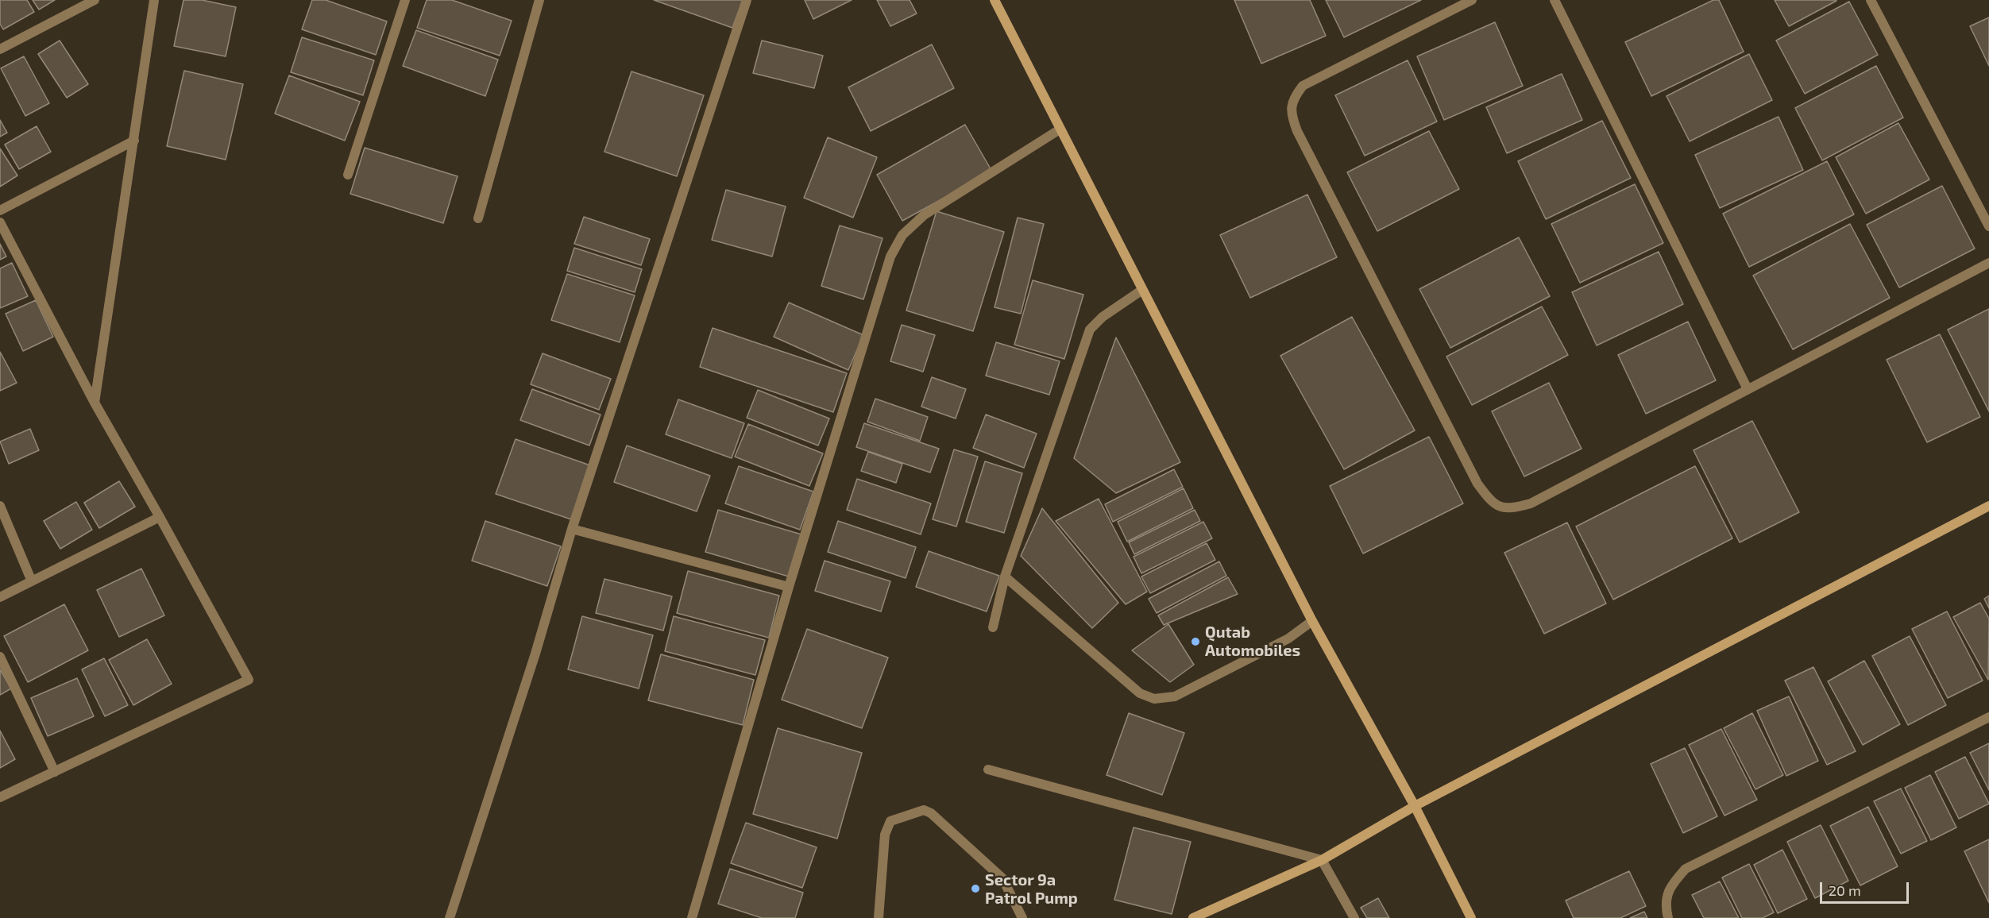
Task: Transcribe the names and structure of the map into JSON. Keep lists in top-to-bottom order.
{
  "places": ["Qutab Automobiles", "Sector 9a Patrol Pump"],
  "scale_bar": "20 m"
}
